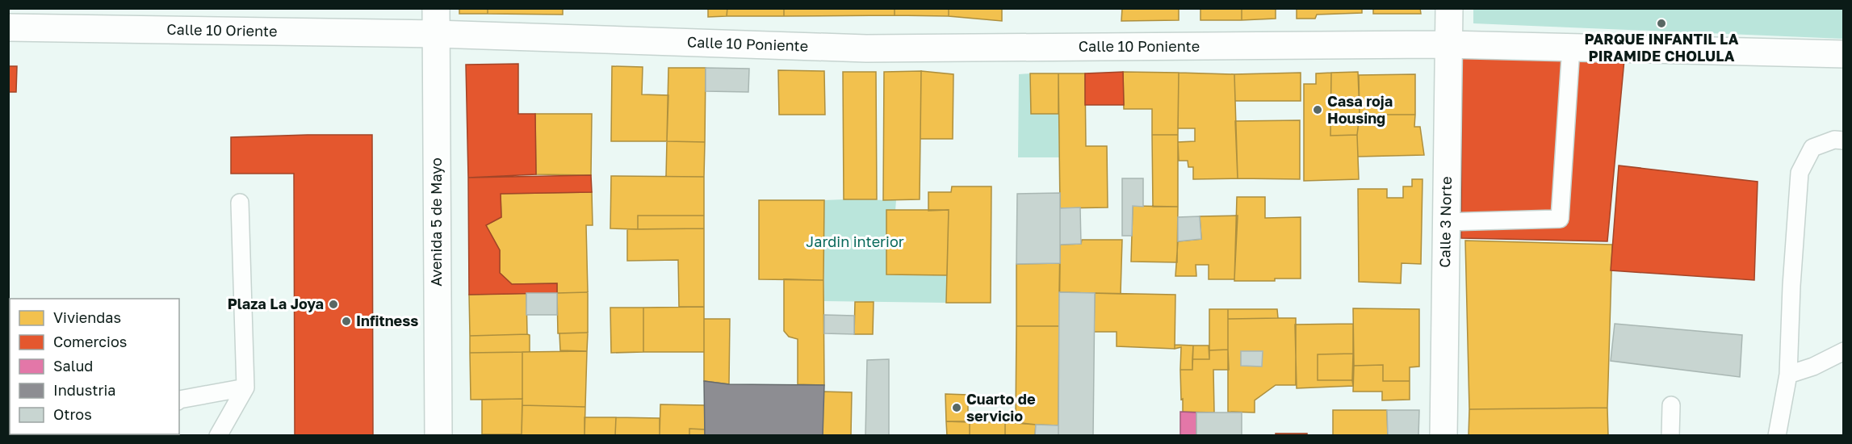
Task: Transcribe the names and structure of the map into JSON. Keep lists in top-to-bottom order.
{
  "streets": {
    "street": [
      "Calle 10 Oriente",
      "Calle 10 Poniente",
      "Avenida 5 de Mayo",
      "Calle 3 Norte"
    ]
  },
  "crossings": [
    ["Calle 10 Oriente", "Calle 10 Poniente"],
    ["Calle 10 Oriente", "Avenida 5 de Mayo"],
    ["Calle 10 Poniente", "Avenida 5 de Mayo"],
    ["Calle 10 Poniente", "Calle 3 Norte"]
  ],
  "parks": ["Jardin interior"],
  "places": [
    "PARQUE INFANTIL LA PIRAMIDE CHOLULA",
    "Casa roja Housing",
    "Plaza La Joya",
    "Infitness",
    "Cuarto de servicio"
  ],
  "legend": [
    "Viviendas",
    "Comercios",
    "Salud",
    "Industria",
    "Otros"
  ]
}
